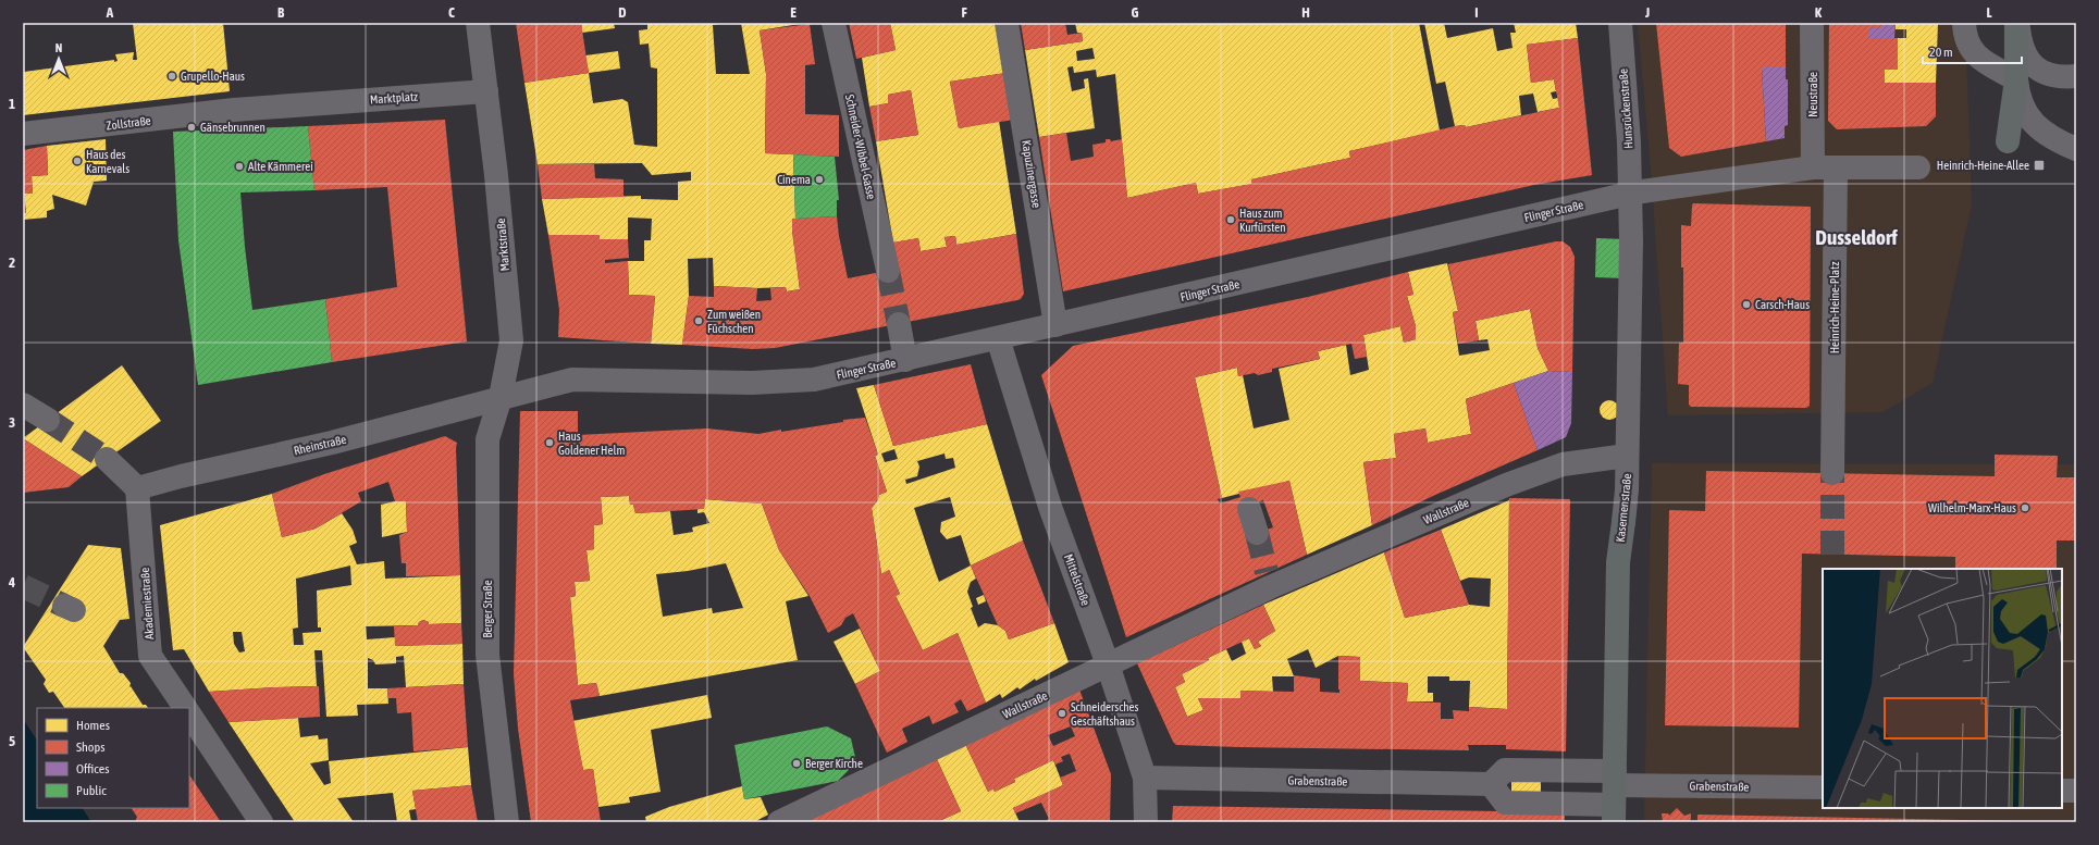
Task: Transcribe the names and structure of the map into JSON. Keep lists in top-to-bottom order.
{
  "streets": {
    "main road": ["Kasernenstraße"],
    "street": [
      "Neustraße",
      "Marktplatz",
      "Hunsrückenstraße",
      "Zollstraße",
      "Schneider-Wibbel-Gasse",
      "Kapuzinergasse",
      "Flinger Straße",
      "Marktstraße",
      "Heinrich-Heine-Platz",
      "Rheinstraße",
      "Wallstraße",
      "Mittelstraße",
      "Akademiestraße",
      "Berger Straße",
      "Grabenstraße"
    ]
  },
  "crossings": [
    ["Neustraße", "Flinger Straße"],
    ["Neustraße", "Heinrich-Heine-Platz"],
    ["Marktplatz", "Zollstraße"],
    ["Marktplatz", "Marktstraße"],
    ["Hunsrückenstraße", "Flinger Straße"],
    ["Hunsrückenstraße", "Kasernenstraße"],
    ["Kapuzinergasse", "Flinger Straße"],
    ["Flinger Straße", "Marktstraße"],
    ["Flinger Straße", "Heinrich-Heine-Platz"],
    ["Flinger Straße", "Rheinstraße"],
    ["Flinger Straße", "Kasernenstraße"],
    ["Flinger Straße", "Mittelstraße"],
    ["Flinger Straße", "Berger Straße"],
    ["Marktstraße", "Rheinstraße"],
    ["Marktstraße", "Berger Straße"],
    ["Rheinstraße", "Akademiestraße"],
    ["Rheinstraße", "Berger Straße"],
    ["Kasernenstraße", "Wallstraße"],
    ["Kasernenstraße", "Grabenstraße"],
    ["Wallstraße", "Mittelstraße"],
    ["Mittelstraße", "Grabenstraße"]
  ],
  "districts": ["Dusseldorf"],
  "places": {
    "other": [
      "Grupello-Haus",
      "Gänsebrunnen",
      "Haus des Karnevals",
      "Alte Kämmerei",
      "Cinema",
      "Haus zum Kurfürsten",
      "Carsch-Haus",
      "Zum weißen Füchschen",
      "Haus Goldener Helm",
      "Wilhelm-Marx-Haus",
      "Schneidersches Geschäftshaus",
      "Berger Kirche"
    ],
    "transit": ["Heinrich-Heine-Allee"]
  },
  "legend": [
    "Homes",
    "Shops",
    "Offices",
    "Public"
  ],
  "scale_bar": "20 m",
  "north": "top",
  "grid": {
    "columns": [
      "A",
      "B",
      "C",
      "D",
      "E",
      "F",
      "G",
      "H",
      "I",
      "J",
      "K",
      "L"
    ],
    "rows": [
      "1",
      "2",
      "3",
      "4",
      "5"
    ]
  }
}
